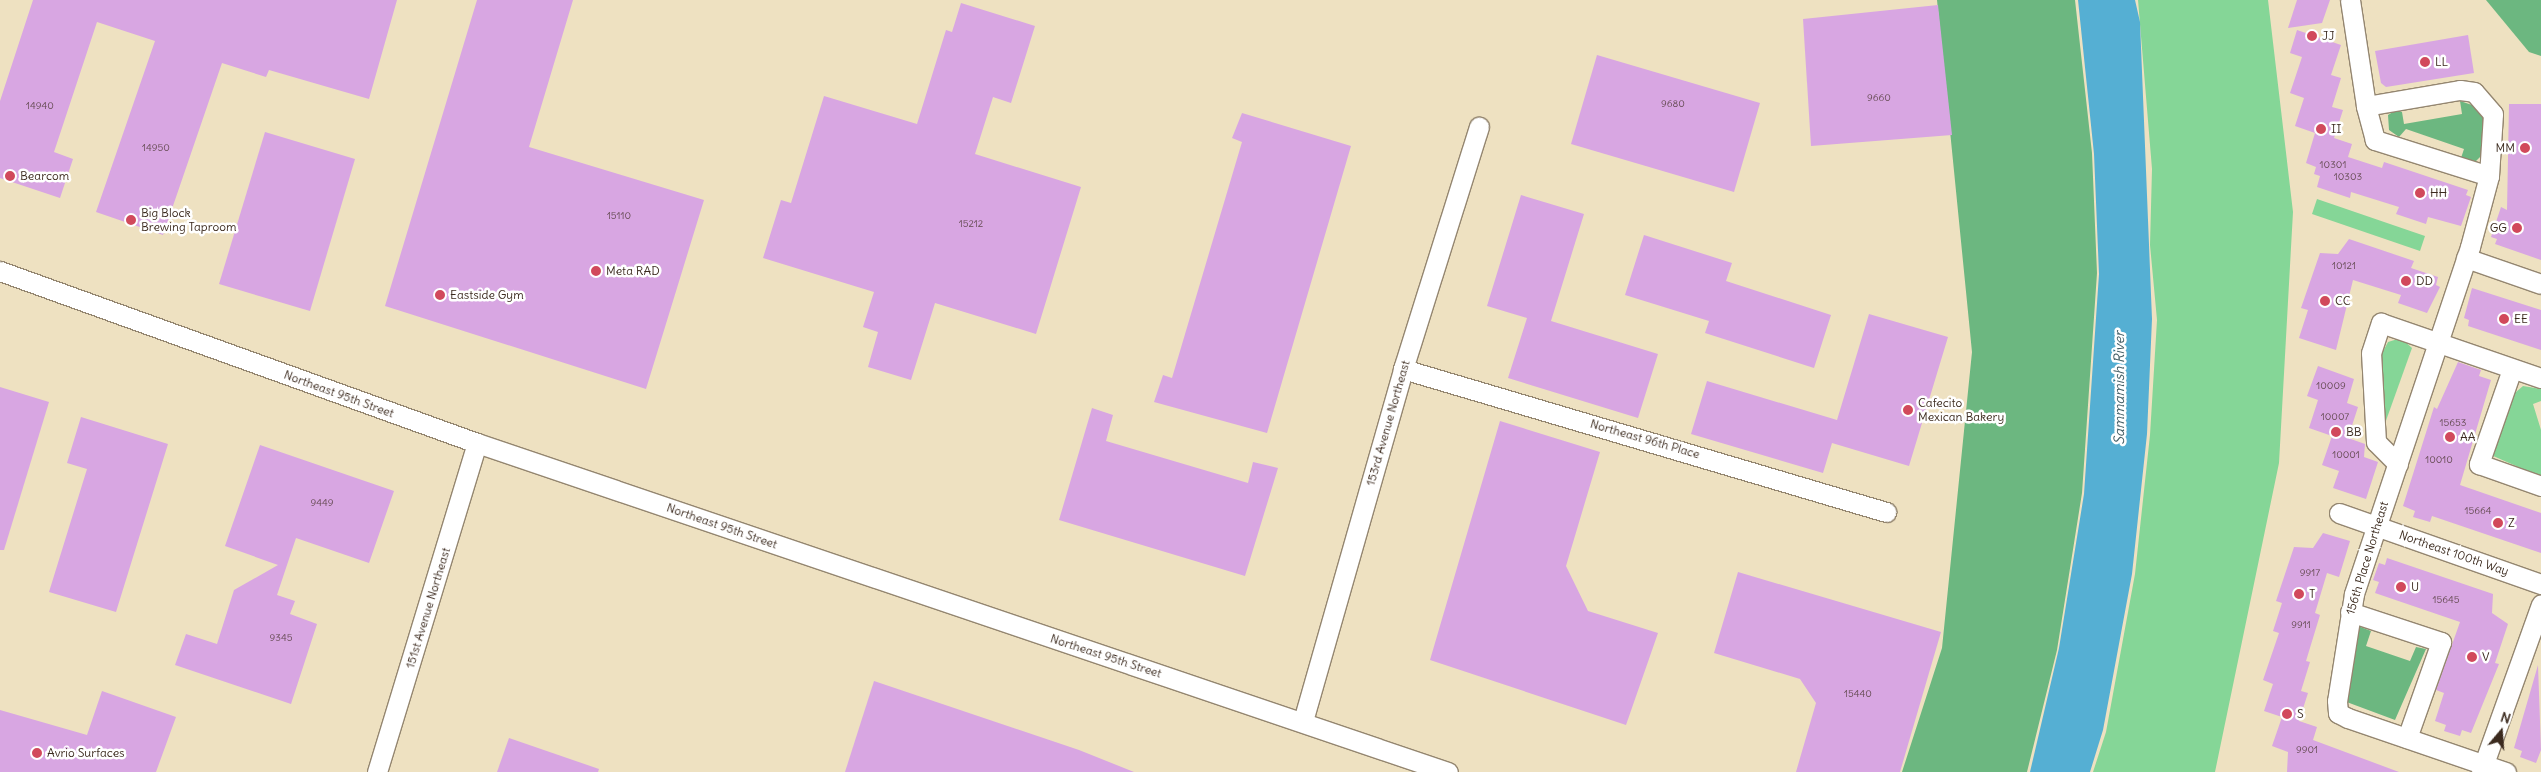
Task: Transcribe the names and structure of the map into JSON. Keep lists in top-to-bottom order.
{
  "streets": {
    "street": [
      "Northeast 95th Street",
      "153rd Avenue Northeast",
      "Northeast 96th Place",
      "Northeast 100th Way",
      "156th Place Northeast",
      "151st Avenue Northeast"
    ]
  },
  "crossings": [
    ["Northeast 95th Street", "153rd Avenue Northeast"],
    ["Northeast 95th Street", "151st Avenue Northeast"],
    ["153rd Avenue Northeast", "Northeast 96th Place"],
    ["Northeast 100th Way", "156th Place Northeast"]
  ],
  "water": ["Sammamish River"],
  "places": [
    "JJ",
    "LL",
    "II",
    "MM",
    "Bearcom",
    "HH",
    "Big Block Brewing Taproom",
    "GG",
    "Meta RAD",
    "DD",
    "Eastside Gym",
    "CC",
    "EE",
    "Cafecito Mexican Bakery",
    "BB",
    "AA",
    "Z",
    "U",
    "T",
    "V",
    "S",
    "Avrio Surfaces"
  ],
  "house_numbers": [
    "9660",
    "9680",
    "14940",
    "14950",
    "10301",
    "10303",
    "15110",
    "15212",
    "10121",
    "10009",
    "10007",
    "15653",
    "10001",
    "10010",
    "9449",
    "15664",
    "9917",
    "15645",
    "9911",
    "9345",
    "15440",
    "9901"
  ],
  "north": "top"
}
